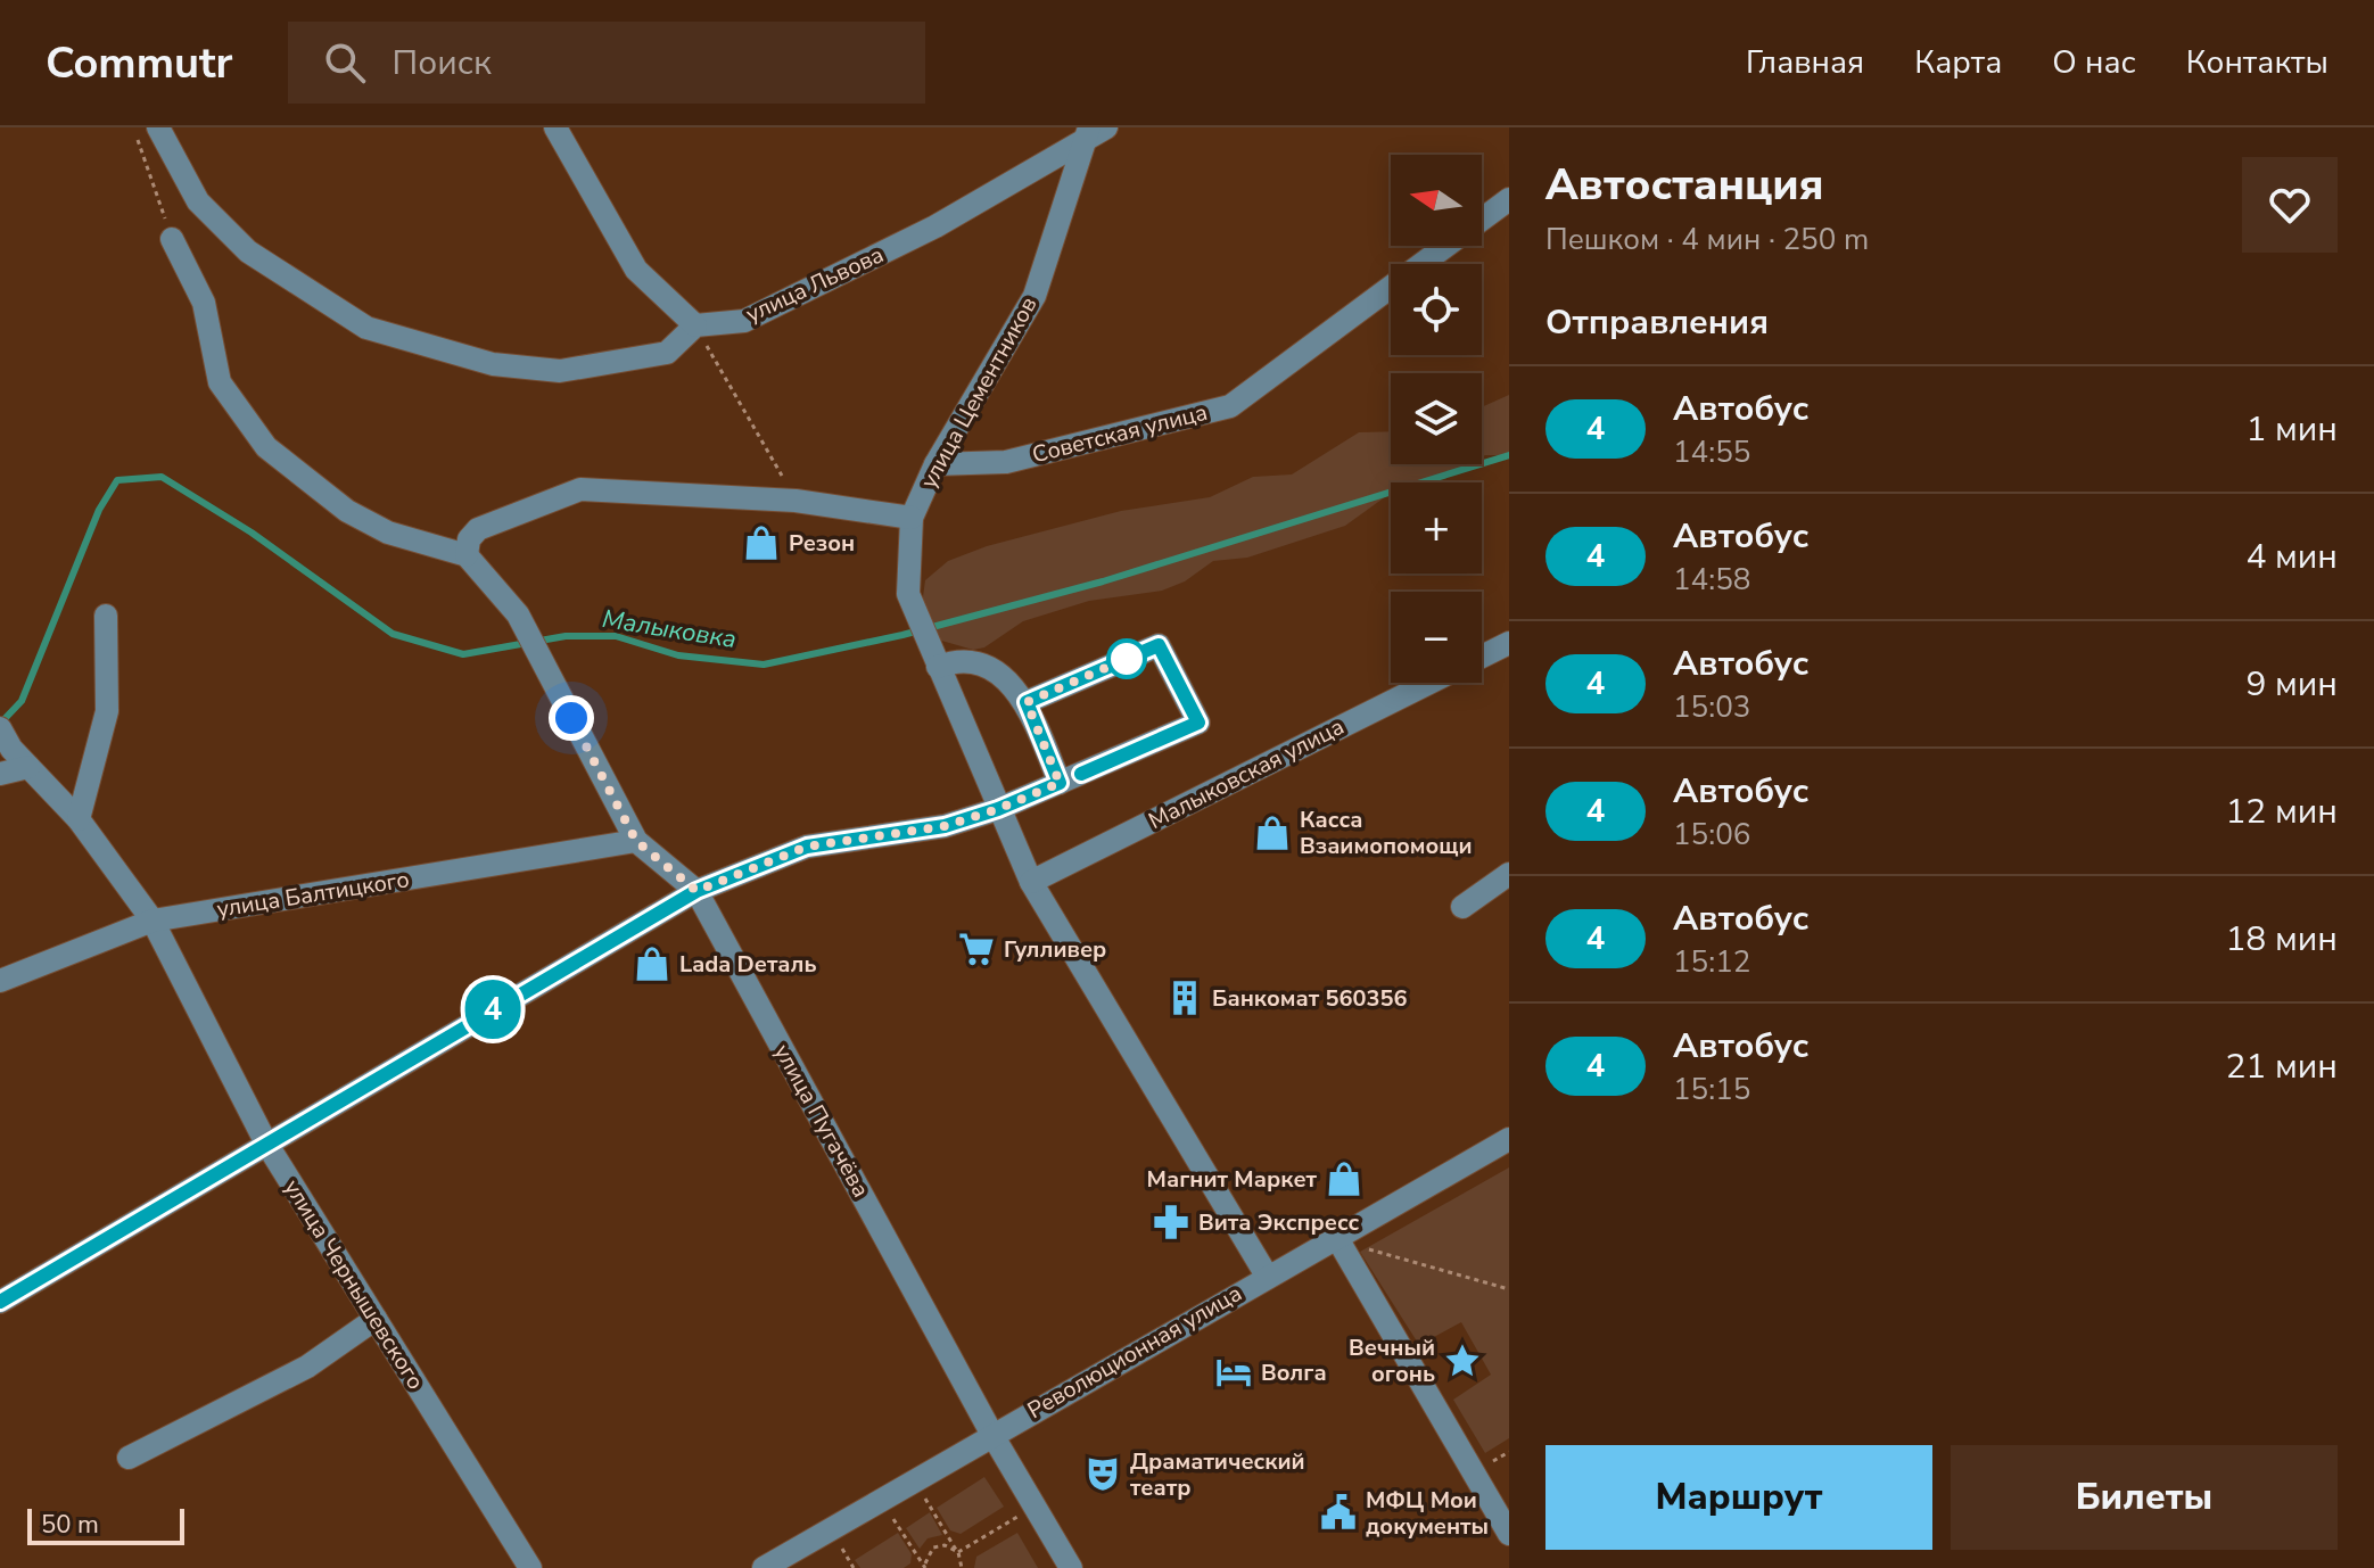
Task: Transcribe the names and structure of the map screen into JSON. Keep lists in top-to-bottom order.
{
  "streets": {
    "street": [
      "улица Львова",
      "улица Цементников",
      "Советская улица",
      "Малыковская улица",
      "улица Балтицкого",
      "улица Пугачёва",
      "улица Чернышевского",
      "Революционная улица"
    ]
  },
  "crossings": [
    ["улица Львова", "улица Цементников"],
    ["улица Цементников", "Советская улица"],
    ["улица Цементников", "Малыковская улица"],
    ["улица Цементников", "Революционная улица"],
    ["улица Балтицкого", "улица Пугачёва"],
    ["улица Балтицкого", "улица Чернышевского"],
    ["улица Пугачёва", "Революционная улица"]
  ],
  "water": ["Малыковка"],
  "places": {
    "shop": [
      "Резон",
      "Касса Взаимопомощи",
      "Lada Dеталь",
      "Магнит Маркет"
    ],
    "supermarket": ["Гулливер"],
    "building": ["Банкомат 560356"],
    "pharmacy": ["Вита Экспресс"],
    "place": ["Вечный огонь"],
    "hotel": ["Волга"],
    "theatre": ["Драматический театр"],
    "public building": ["МФЦ Мои документы"]
  },
  "lines": ["bus line 4"],
  "scale_bar": "50 m",
  "north": "left",
  "page": {
    "header": "Commutr",
    "search": "Поиск",
    "nav": [
      "Главная",
      "Карта",
      "О нас",
      "Контакты"
    ],
    "on_map": "4",
    "heading": [
      ["Автостанция", "Пешком · 4 мин · 250 m"],
      "Отправления"
    ],
    "map_buttons": ["+", "−"],
    "list": [
      {
        "mark": "4",
        "name": "Автобус",
        "note": "14:55",
        "value": "1 мин"
      },
      {
        "mark": "4",
        "name": "Автобус",
        "note": "14:58",
        "value": "4 мин"
      },
      {
        "mark": "4",
        "name": "Автобус",
        "note": "15:03",
        "value": "9 мин"
      },
      {
        "mark": "4",
        "name": "Автобус",
        "note": "15:06",
        "value": "12 мин"
      },
      {
        "mark": "4",
        "name": "Автобус",
        "note": "15:12",
        "value": "18 мин"
      },
      {
        "mark": "4",
        "name": "Автобус",
        "note": "15:15",
        "value": "21 мин"
      }
    ],
    "buttons": ["Маршрут", "Билеты"],
    "scale": "50 m"
  }
}
